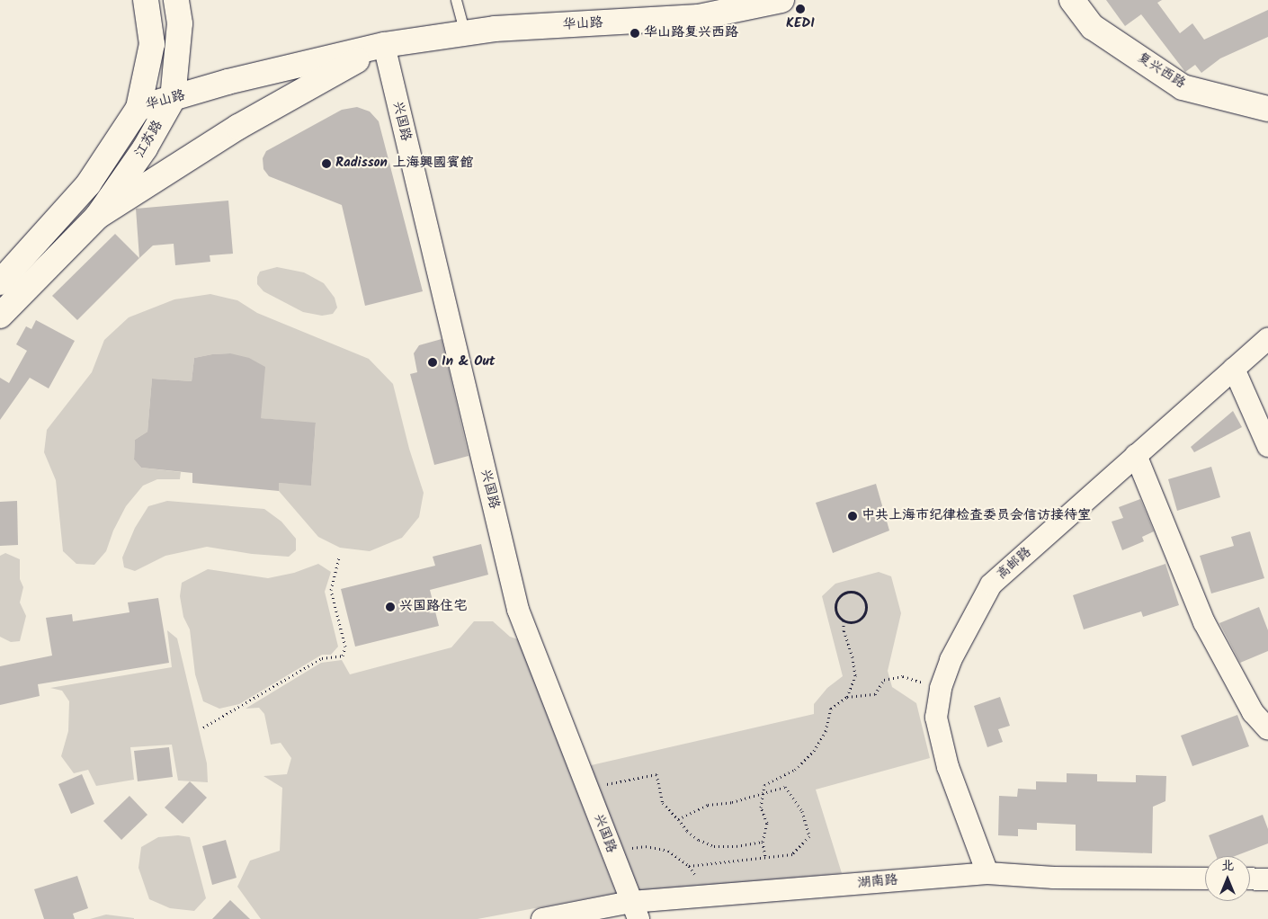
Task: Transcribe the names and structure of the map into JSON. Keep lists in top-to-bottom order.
{
  "streets": {
    "main road": ["华山路", "复兴西路", "江苏路"],
    "street": ["兴国路", "高邮路", "湖南路"]
  },
  "crossings": [
    ["华山路", "兴国路"],
    ["华山路", "江苏路"],
    ["兴国路", "湖南路"],
    ["高邮路", "湖南路"]
  ],
  "places": [
    "KEDI",
    "华山路复兴西路",
    "Radisson 上海興國賓館",
    "In & Out",
    "中共上海市纪律检查委员会信访接待室",
    "兴国路住宅"
  ],
  "north": "top"
}
